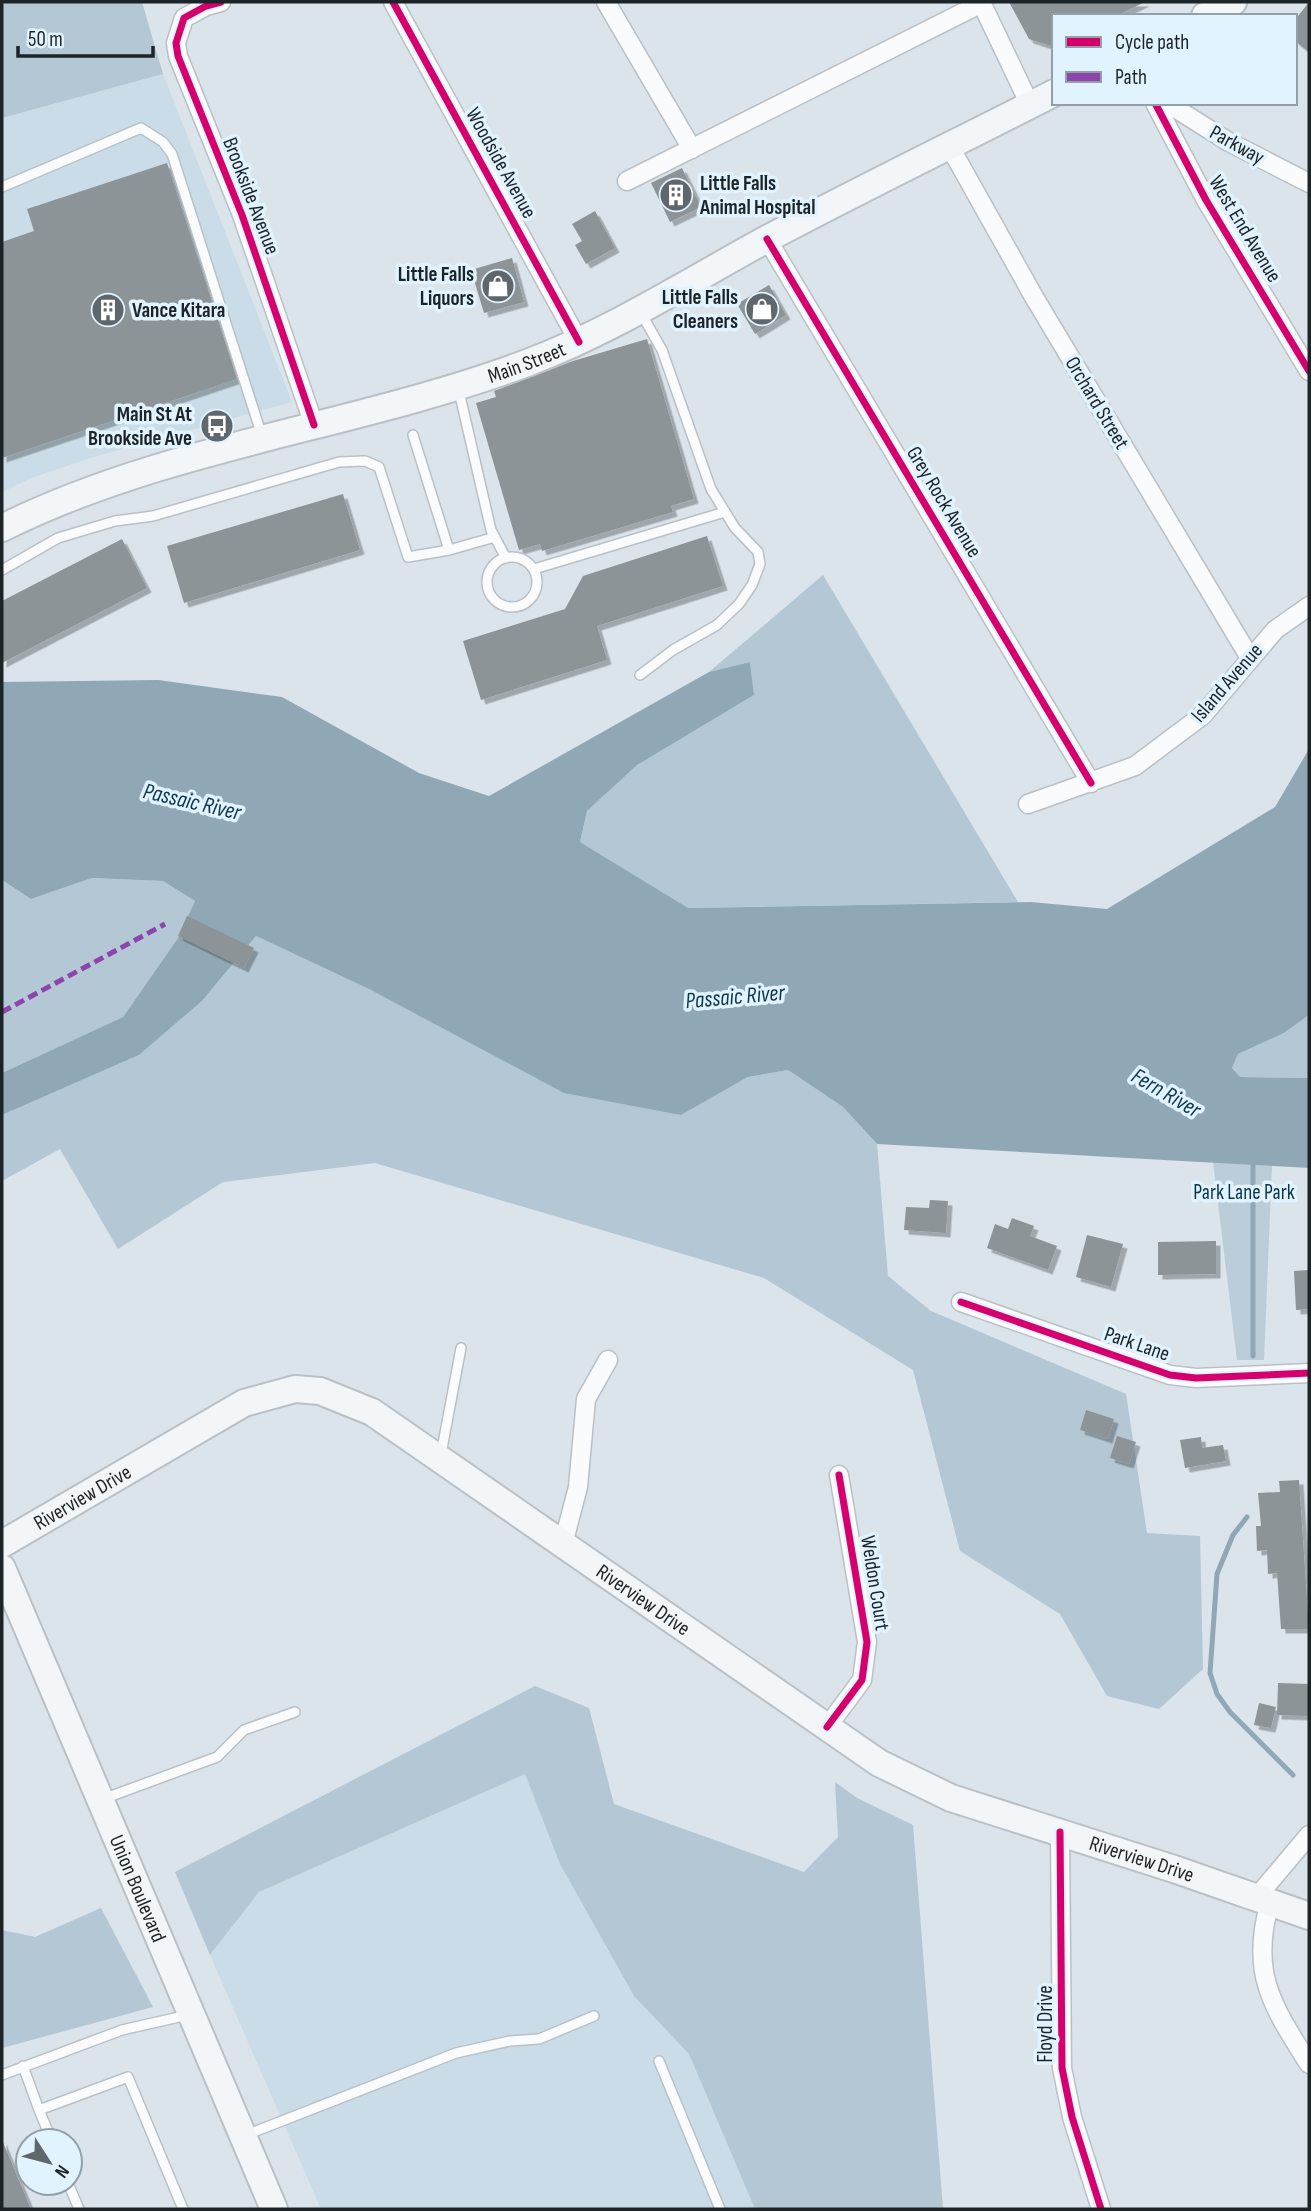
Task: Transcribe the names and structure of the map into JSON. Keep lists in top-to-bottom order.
{
  "streets": {
    "main road": ["Main Street", "Riverview Drive", "Union Boulevard"],
    "street": [
      "Parkway",
      "Woodside Avenue",
      "Brookside Avenue",
      "West End Avenue",
      "Orchard Street",
      "Grey Rock Avenue",
      "Island Avenue",
      "Park Lane",
      "Weldon Court",
      "Floyd Drive"
    ]
  },
  "crossings": [
    ["Woodside Avenue", "Main Street"],
    ["Brookside Avenue", "Main Street"],
    ["Main Street", "Orchard Street"],
    ["Main Street", "Grey Rock Avenue"],
    ["Orchard Street", "Island Avenue"],
    ["Grey Rock Avenue", "Island Avenue"],
    ["Riverview Drive", "Weldon Court"],
    ["Riverview Drive", "Floyd Drive"]
  ],
  "water": ["Passaic River", "Fern River"],
  "parks": ["Park Lane Park"],
  "places": {
    "building": ["Little Falls Animal Hospital", "Vance Kitara"],
    "shop": ["Little Falls Liquors", "Little Falls Cleaners"],
    "bus stop": ["Main St At Brookside Ave"]
  },
  "legend": ["Cycle path", "Path"],
  "scale_bar": "50 m",
  "north": "bottom right"
}
